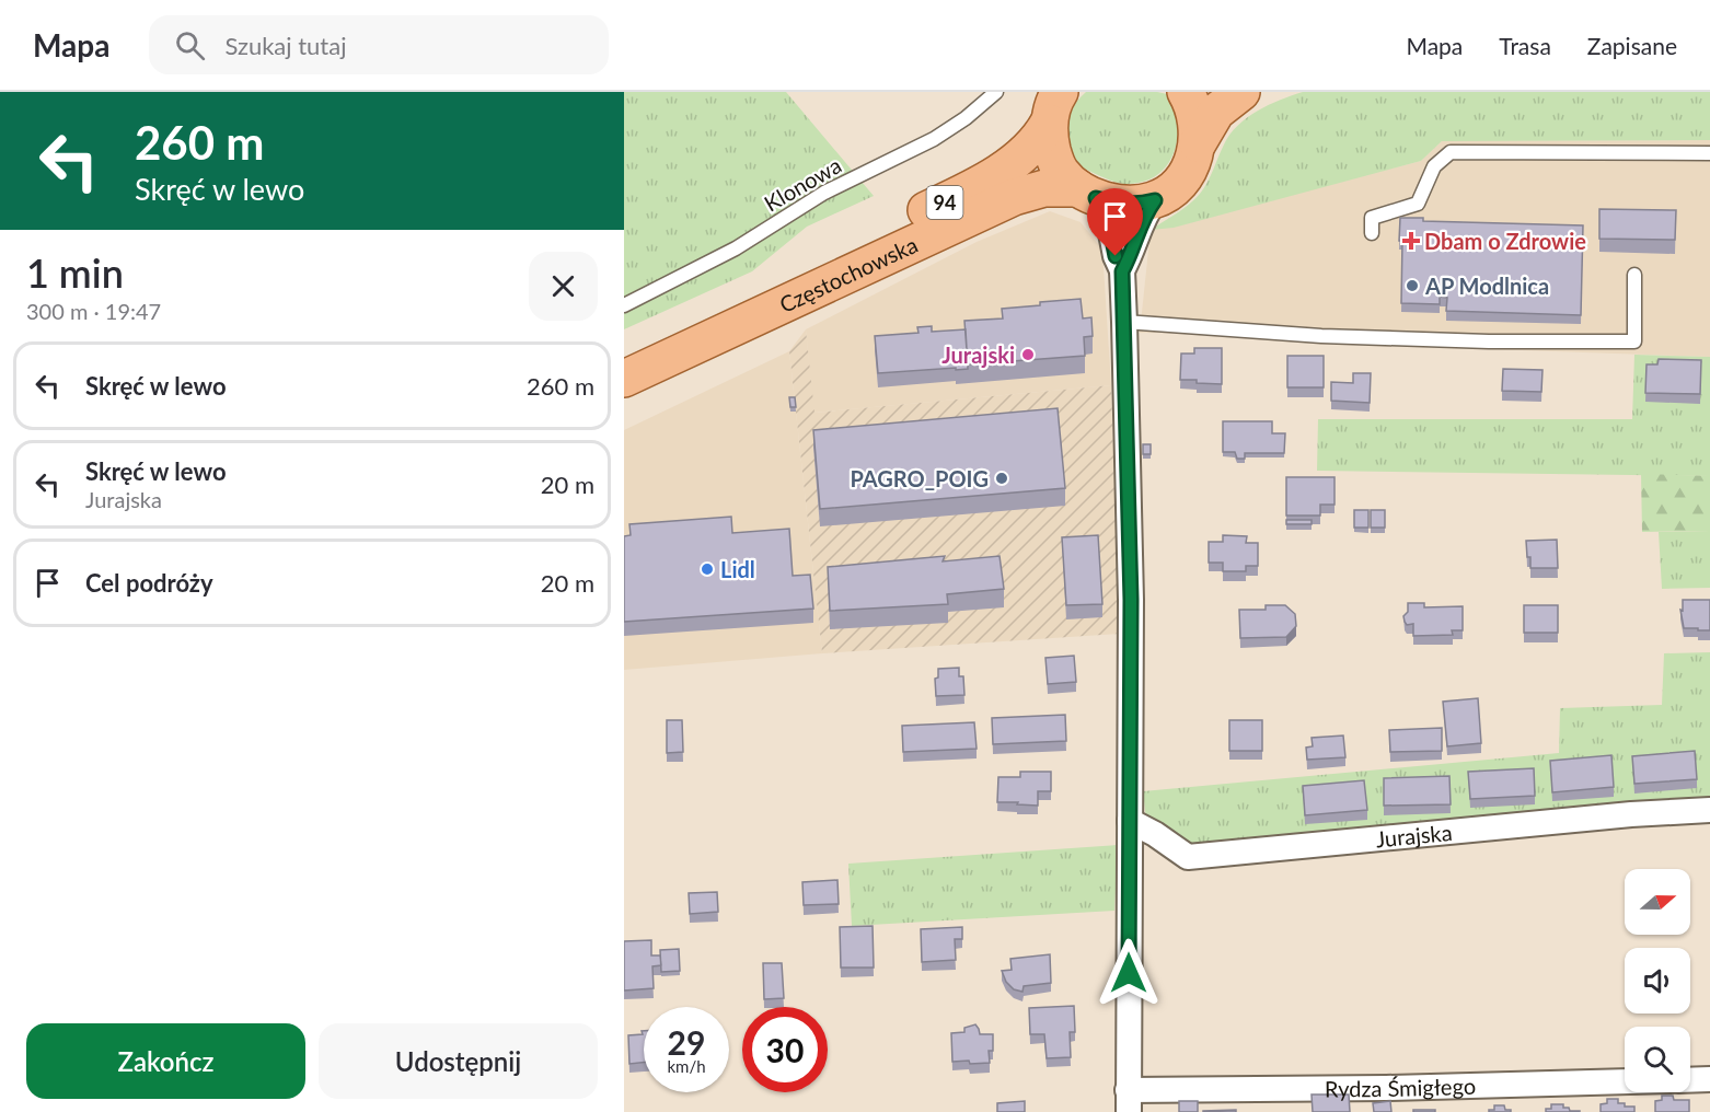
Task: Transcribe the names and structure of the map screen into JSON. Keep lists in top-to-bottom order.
{
  "streets": {
    "main road": ["94", "Częstochowska"],
    "street": ["Jurajska", "Rydza Śmigłego"],
    "lane": ["Klonowa"]
  },
  "crossings": [
    ["94", "Częstochowska"]
  ],
  "places": {
    "health": ["Dbam o Zdrowie"],
    "other": [
      "AP Modlnica",
      "Jurajski",
      "PAGRO_POIG",
      "Lidl"
    ]
  },
  "north": "right",
  "page": {
    "header": "Mapa",
    "search": "Szukaj tutaj",
    "nav": ["Mapa", "Trasa", "Zapisane"],
    "turn": ["260 m", "Skręć w lewo"],
    "heading": ["1 min", "300 m · 19:47"],
    "list": [
      {
        "name": "Skręć w lewo",
        "value": "260 m"
      },
      {
        "name": "Skręć w lewo",
        "note": "Jurajska",
        "value": "20 m"
      },
      {
        "name": "Cel podróży",
        "value": "20 m"
      }
    ],
    "speed": "29 km/h",
    "limit": "30",
    "buttons": ["Zakończ", "Udostępnij"]
  }
}
